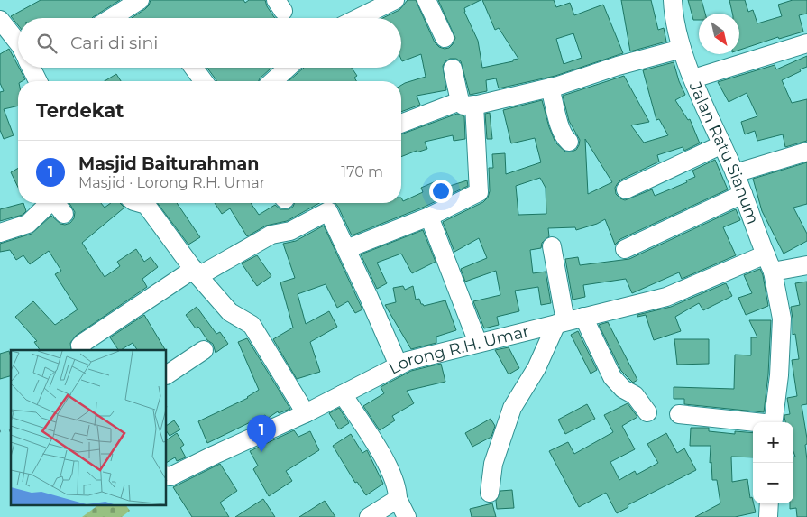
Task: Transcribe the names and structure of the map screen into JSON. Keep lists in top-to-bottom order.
{
  "streets": {
    "street": ["Jalan Ratu Sianum", "Lorong R.H. Umar"]
  },
  "crossings": [
    ["Jalan Ratu Sianum", "Lorong R.H. Umar"]
  ],
  "north": "bottom right",
  "page": {
    "search": "Cari di sini",
    "heading": "Terdekat",
    "list": [
      {
        "mark": "1",
        "name": "Masjid Baiturahman",
        "note": "Masjid · Lorong R.H. Umar",
        "value": "170 m"
      }
    ],
    "pins": "1",
    "map_buttons": ["+", "−"]
  }
}
